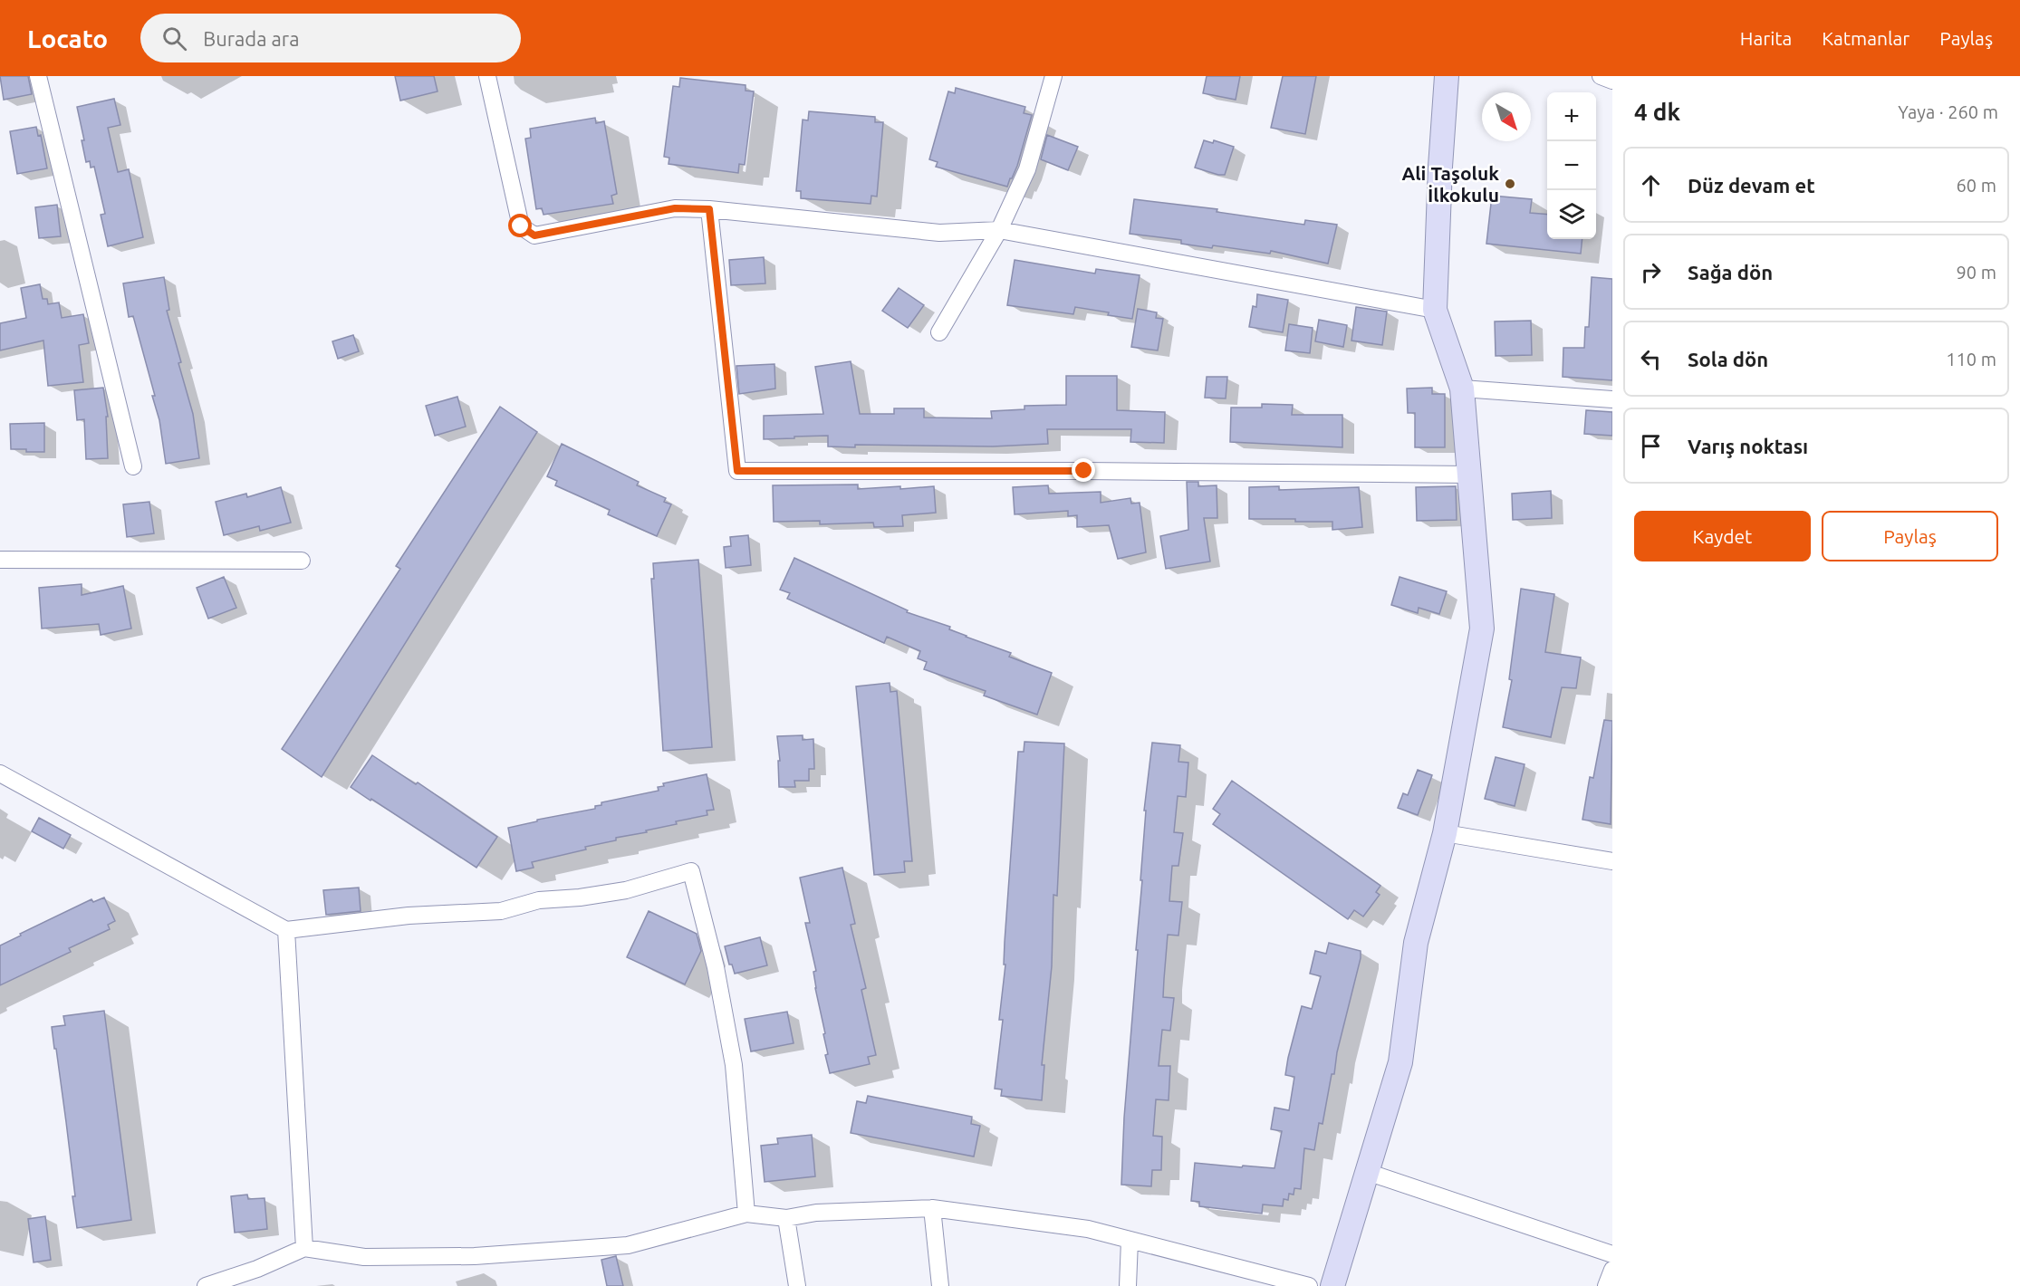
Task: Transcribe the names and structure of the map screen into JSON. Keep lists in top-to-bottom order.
{
  "places": ["Ali Taşoluk İlkokulu"],
  "north": "bottom right",
  "page": {
    "header": "Locato",
    "search": "Burada ara",
    "nav": ["Harita", "Katmanlar", "Paylaş"],
    "heading": ["4 dk", "Yaya · 260 m"],
    "map_buttons": ["+", "−"],
    "list": [
      ["Düz devam et", "60 m"],
      ["Sağa dön", "90 m"],
      ["Sola dön", "110 m"],
      "Varış noktası"
    ],
    "buttons": ["Kaydet", "Paylaş"]
  }
}
